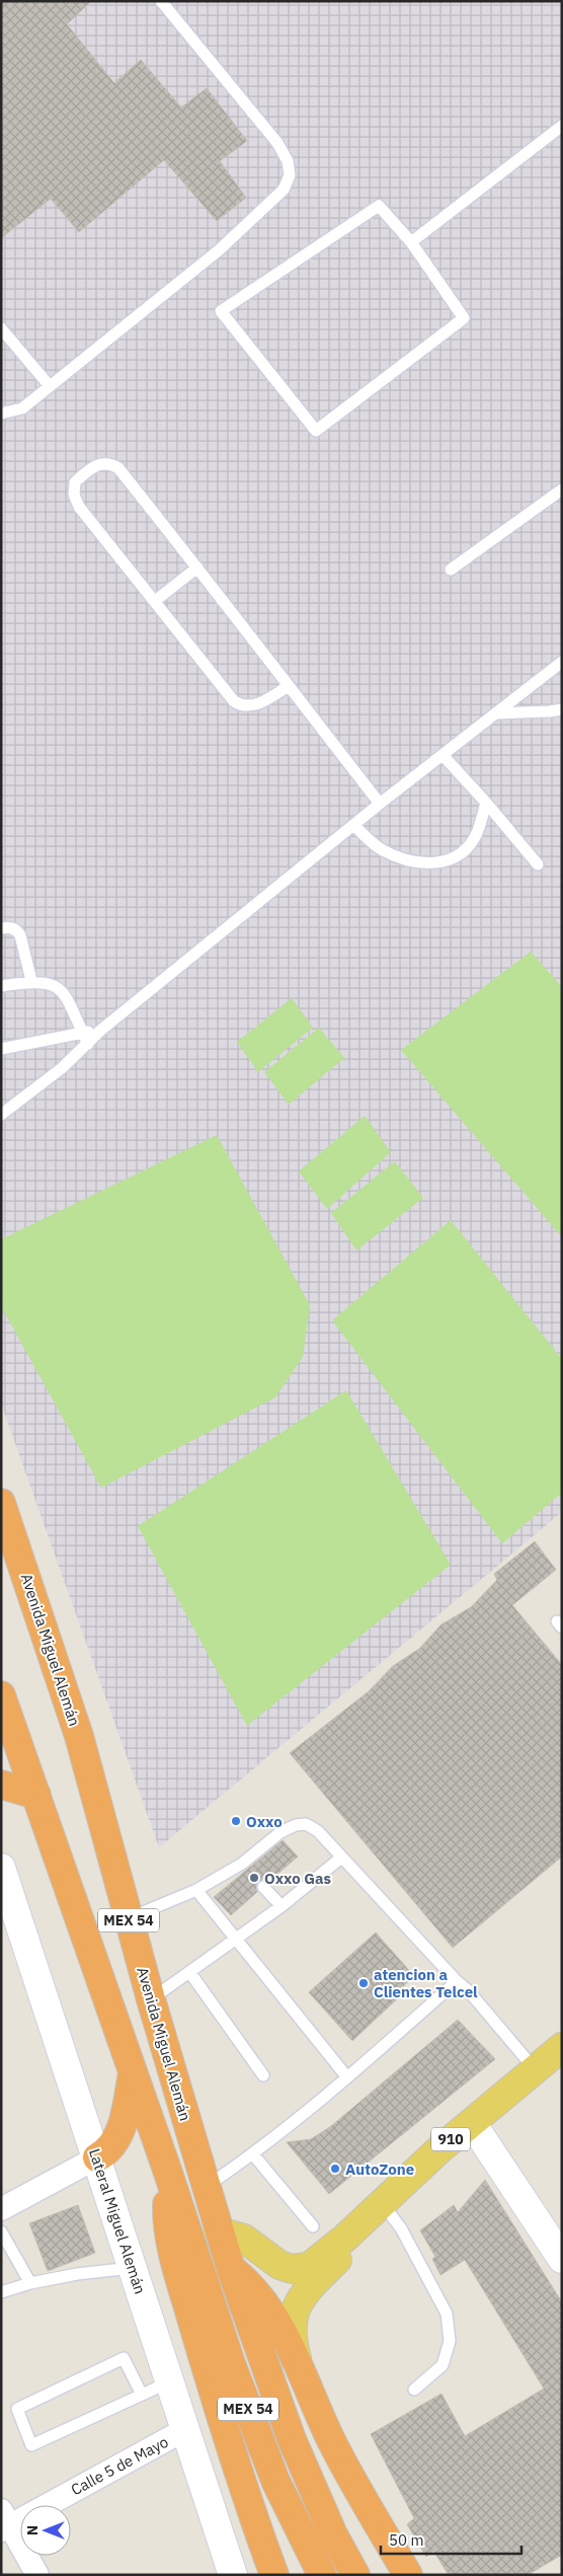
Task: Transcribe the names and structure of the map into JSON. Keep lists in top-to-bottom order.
{
  "streets": {
    "highway": ["Avenida Miguel Alemán", "MEX 54"],
    "main road": ["910"],
    "street": ["Lateral Miguel Alemán", "Calle 5 de Mayo"]
  },
  "crossings": [
    ["Avenida Miguel Alemán", "910"],
    ["Lateral Miguel Alemán", "Calle 5 de Mayo"]
  ],
  "places": [
    "Oxxo",
    "Oxxo Gas",
    "atencion a Clientes Telcel",
    "AutoZone"
  ],
  "scale_bar": "50 m",
  "north": "left"
}
